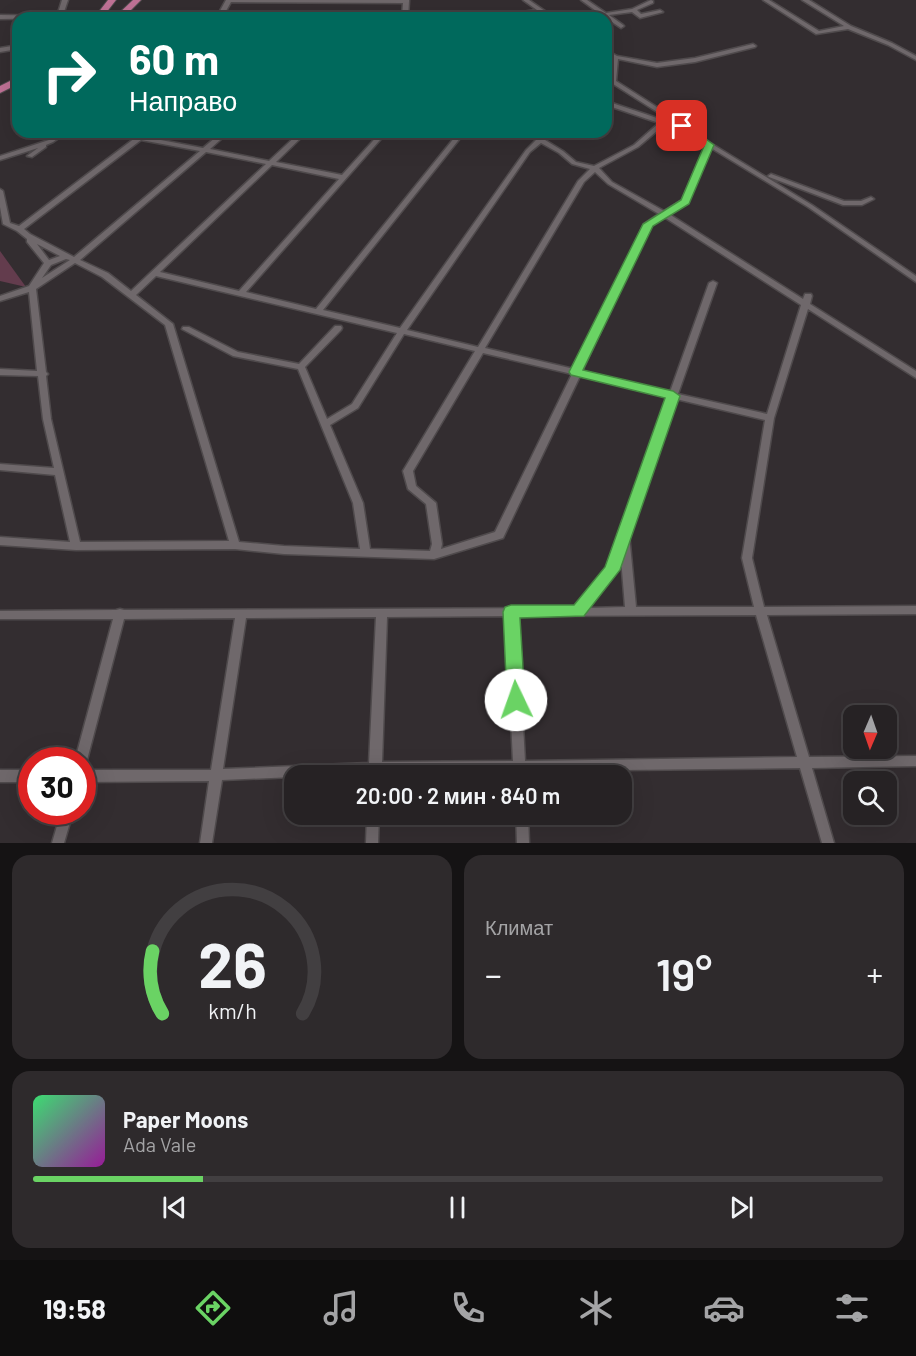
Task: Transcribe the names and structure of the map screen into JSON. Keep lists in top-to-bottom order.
{
  "north": "bottom",
  "page": {
    "turn": ["60 m", "Направо"],
    "limit": "30",
    "trip": "20:00 · 2 мин · 840 m",
    "tile": "Климат",
    "heat": ["−", "19°", "+"],
    "song": ["Paper Moons", "Ada Vale"],
    "tabs": "19:58",
    "gauge": ["26", "km/h"]
  }
}
